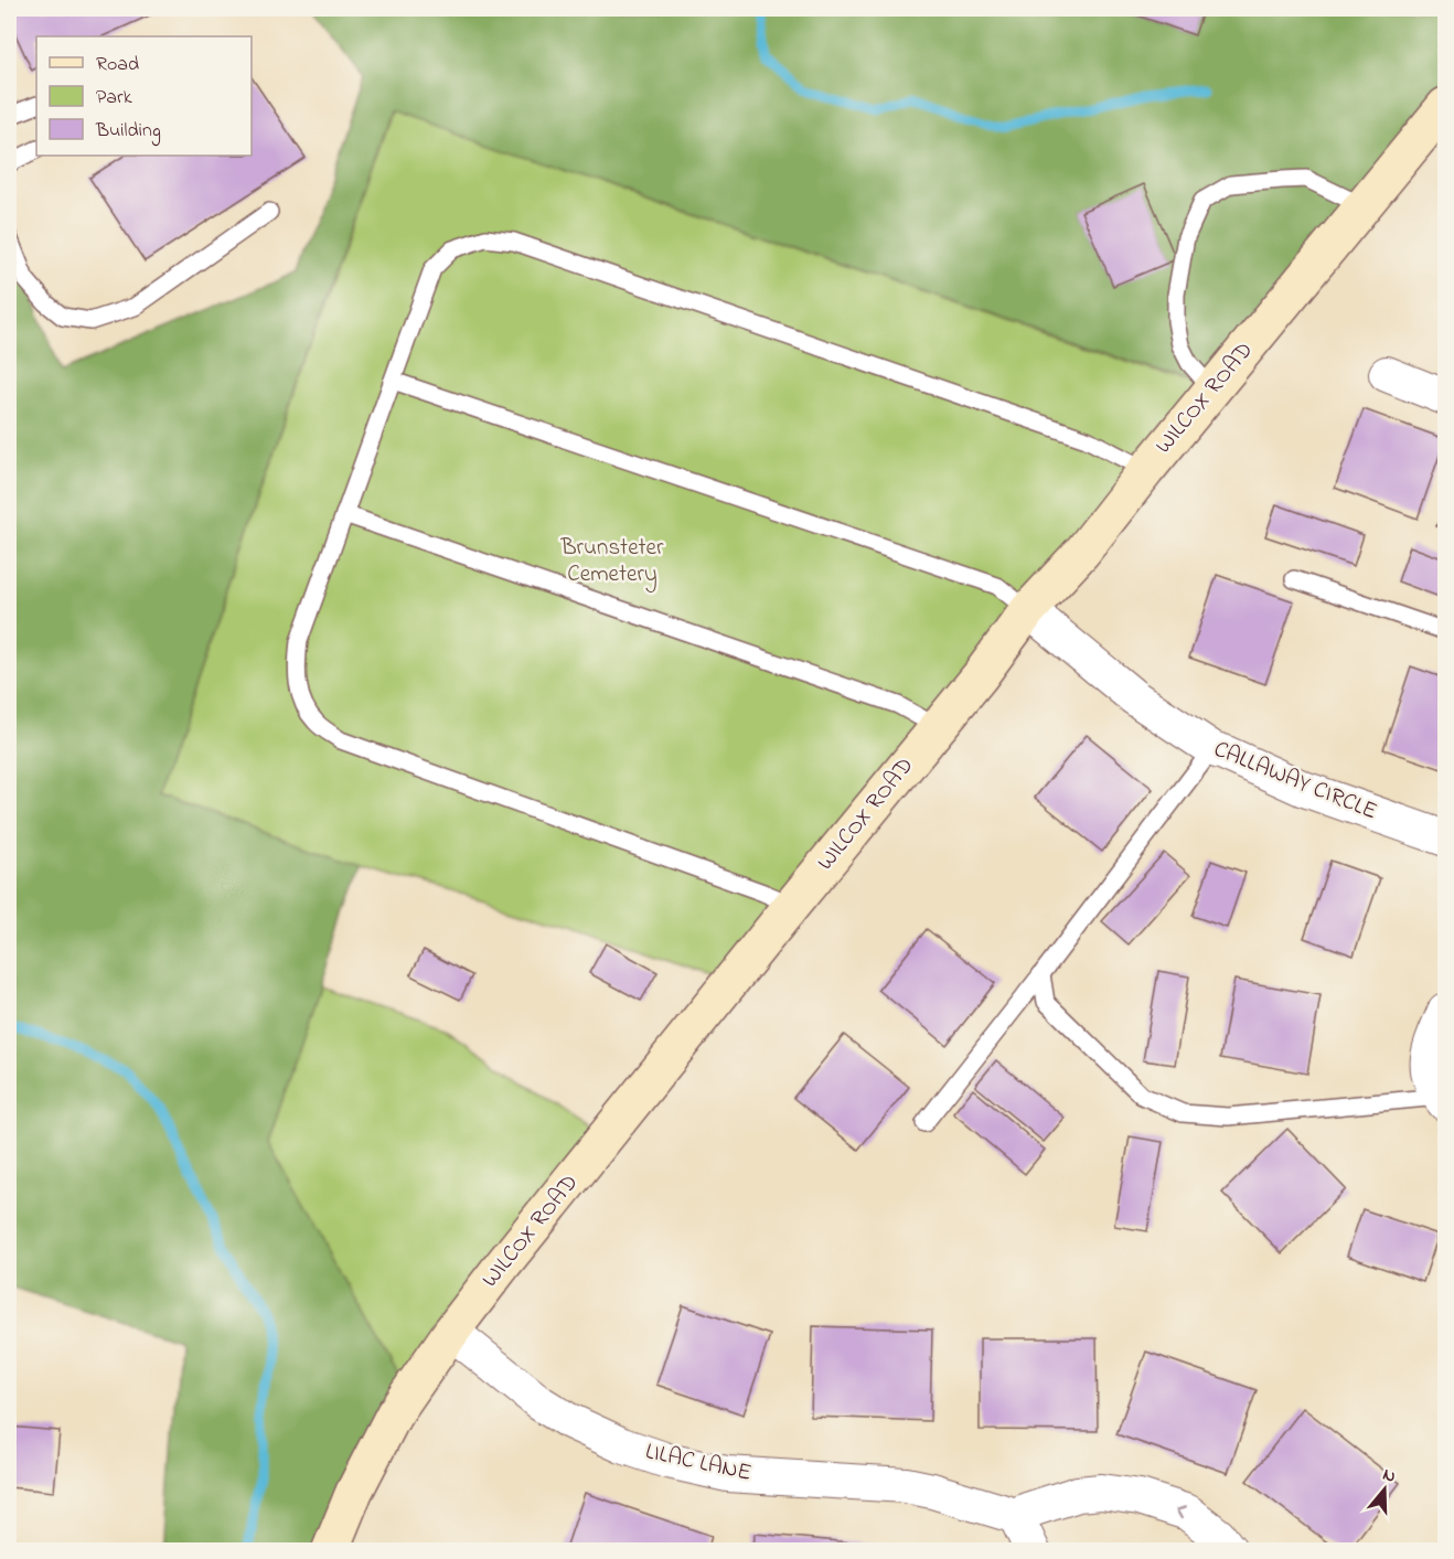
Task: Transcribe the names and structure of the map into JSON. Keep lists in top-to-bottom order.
{
  "streets": {
    "street": ["WILCOX ROAD", "CALLAWAY CIRCLE", "LILAC LANE"]
  },
  "crossings": [
    ["WILCOX ROAD", "CALLAWAY CIRCLE"],
    ["WILCOX ROAD", "LILAC LANE"]
  ],
  "parks": ["Brunsteter Cemetery"],
  "legend": ["Road", "Park", "Building"],
  "north": "top"
}
